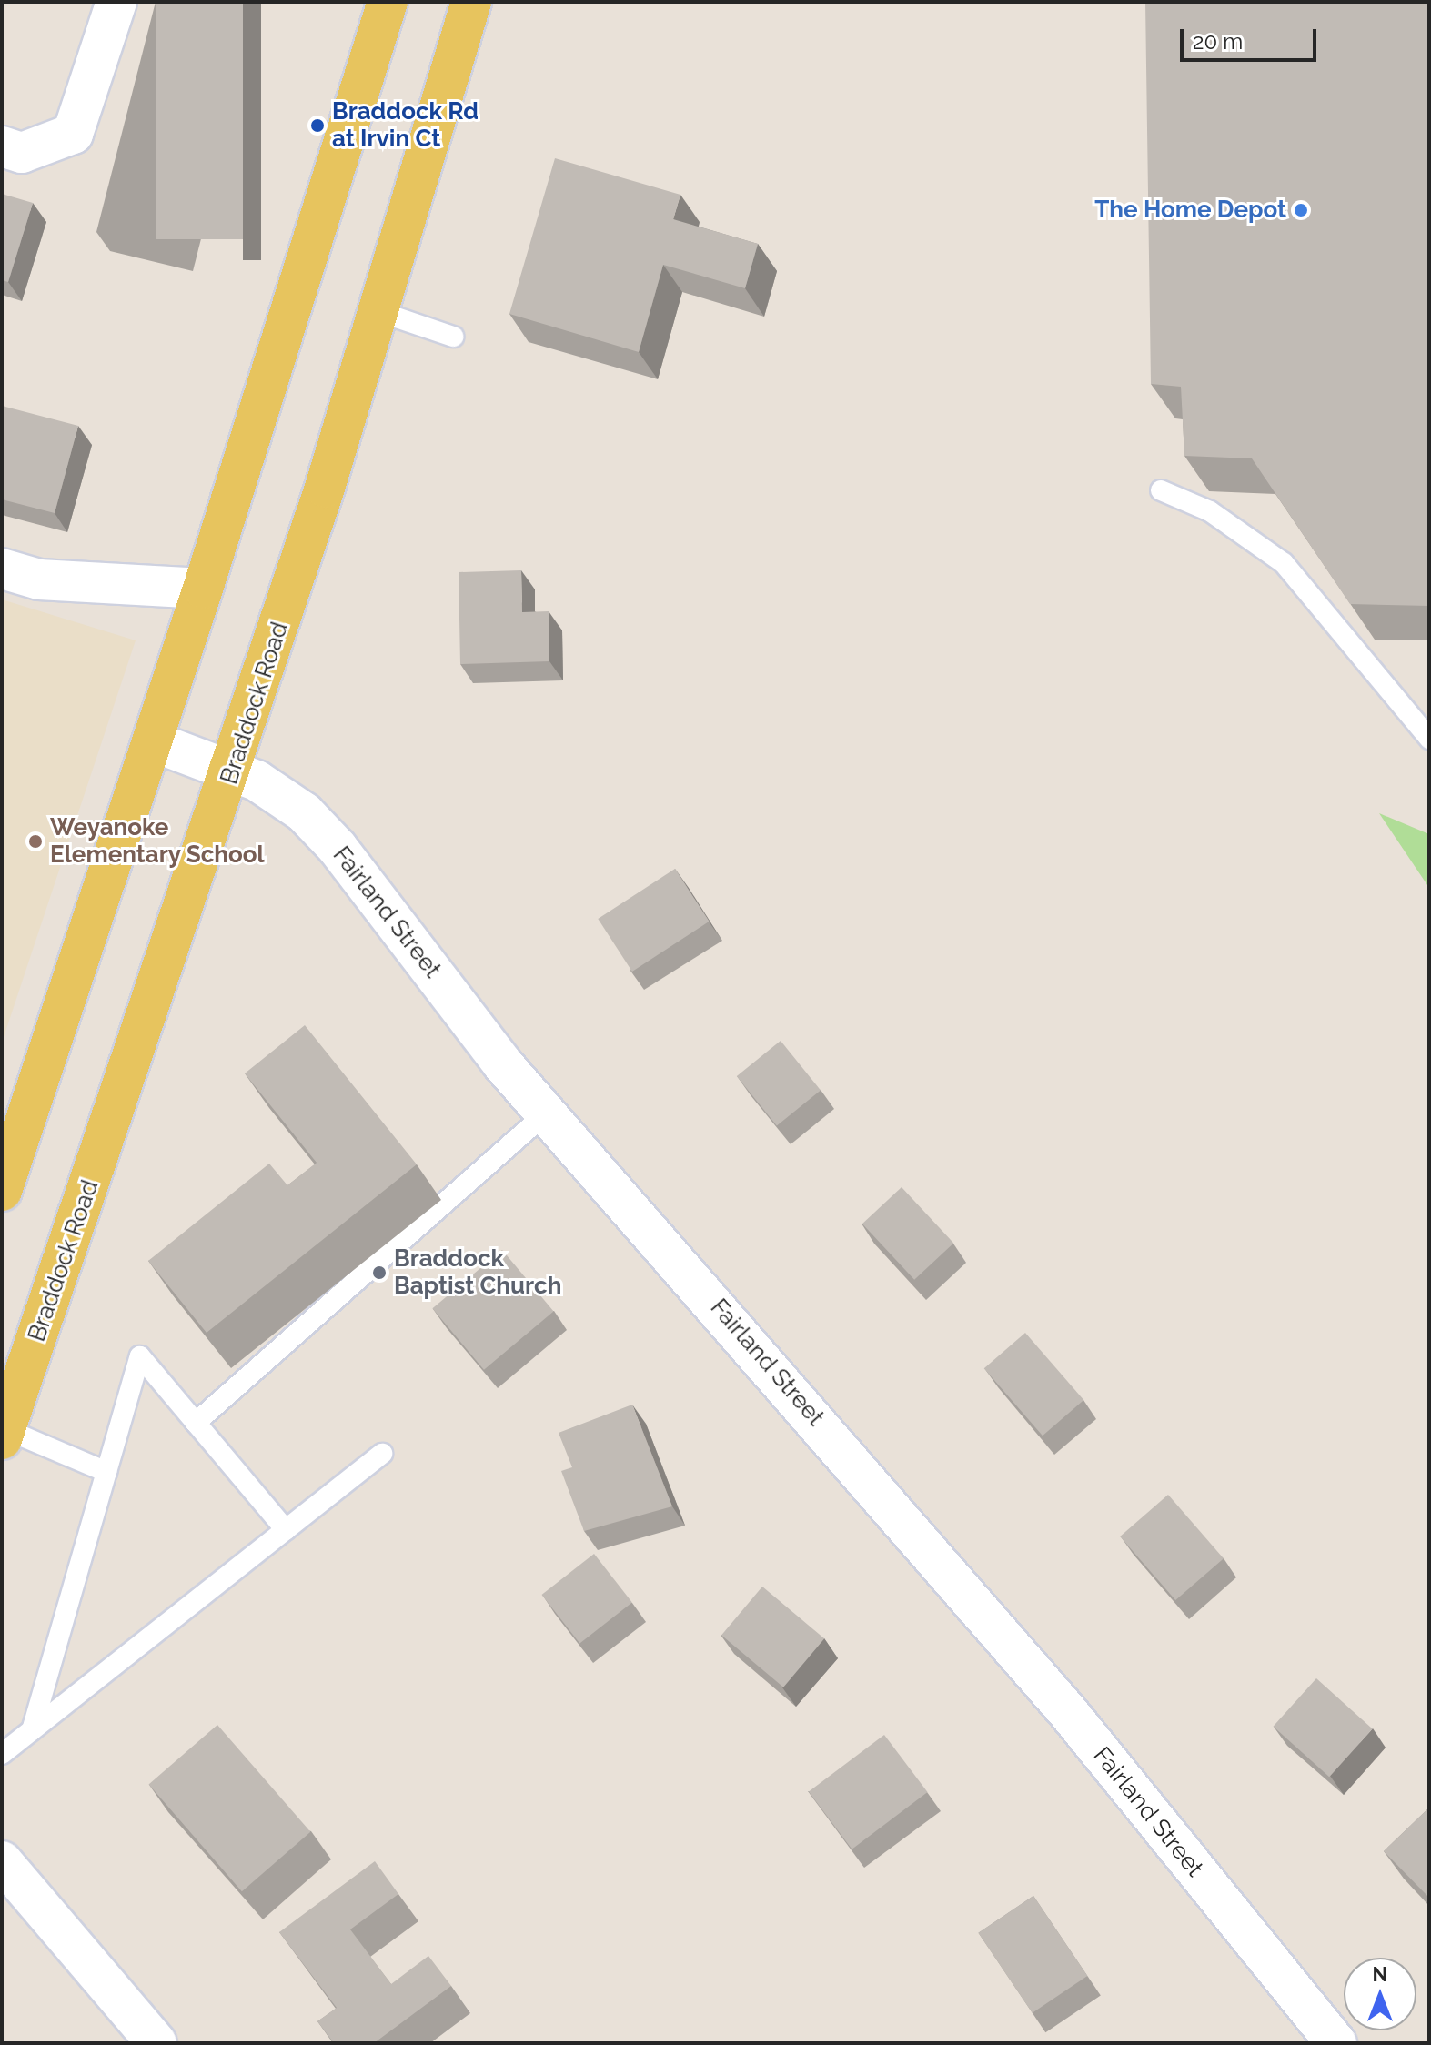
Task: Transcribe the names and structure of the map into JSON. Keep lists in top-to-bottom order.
{
  "streets": {
    "main road": ["Braddock Road"],
    "street": ["Fairland Street"]
  },
  "crossings": [
    ["Braddock Road", "Fairland Street"]
  ],
  "places": [
    "Braddock Rd at Irvin Ct",
    "The Home Depot",
    "Weyanoke Elementary School",
    "Braddock Baptist Church"
  ],
  "scale_bar": "20 m",
  "north": "top"
}
